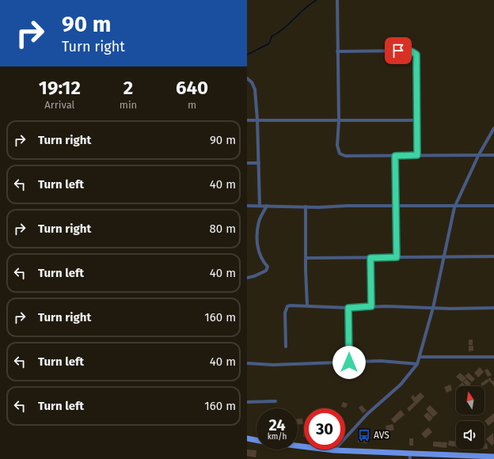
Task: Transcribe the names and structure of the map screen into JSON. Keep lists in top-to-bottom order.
{
  "places": {
    "bus stop": ["AVS"]
  },
  "north": "top",
  "page": {
    "turn": ["90 m", "Turn right"],
    "eta": [
      "19:12",
      "Arrival",
      "2",
      "min",
      "640",
      "m"
    ],
    "list": [
      {
        "name": "Turn right",
        "value": "90 m"
      },
      {
        "name": "Turn left",
        "value": "40 m"
      },
      {
        "name": "Turn right",
        "value": "80 m"
      },
      {
        "name": "Turn left",
        "value": "40 m"
      },
      {
        "name": "Turn right",
        "value": "160 m"
      },
      {
        "name": "Turn left",
        "value": "40 m"
      },
      {
        "name": "Turn left",
        "value": "160 m"
      }
    ],
    "speed": "24 km/h",
    "limit": "30"
  }
}
